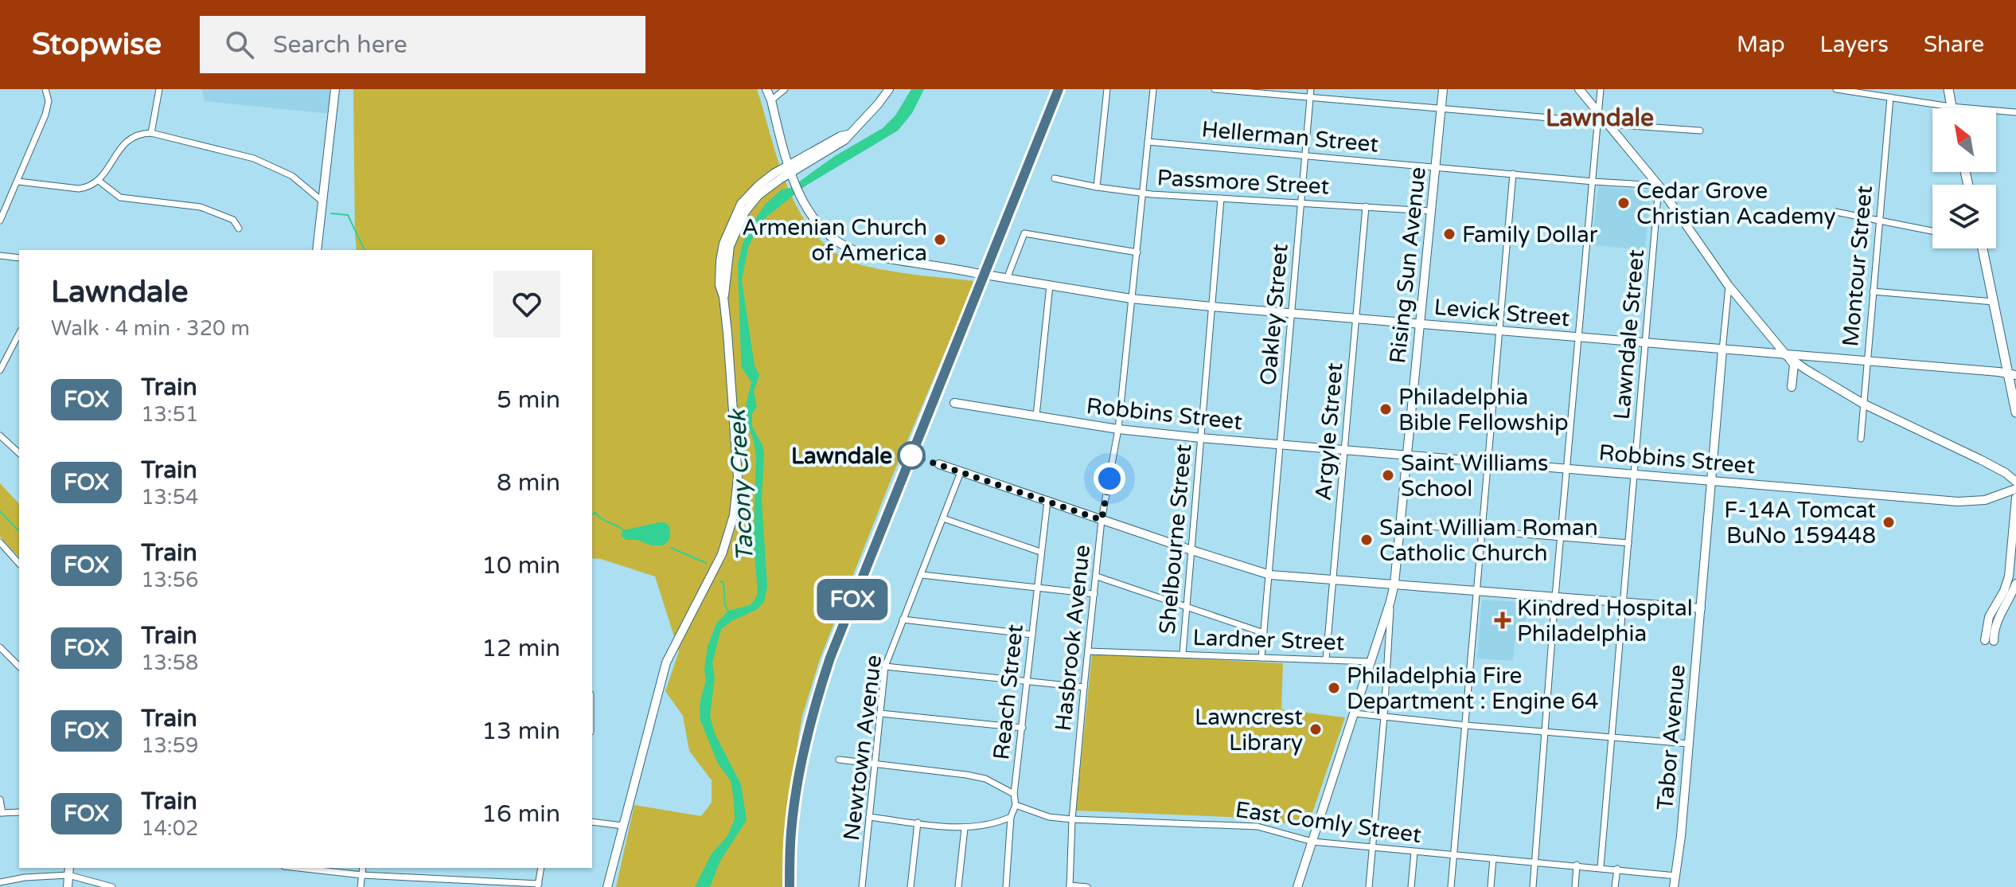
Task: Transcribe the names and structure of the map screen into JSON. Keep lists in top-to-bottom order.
{
  "streets": {
    "street": [
      "Hellerman Street",
      "Passmore Street",
      "Rising Sun Avenue",
      "Montour Street",
      "Levick Street",
      "Oakley Street",
      "Lawndale Street",
      "Robbins Street",
      "Argyle Street",
      "Shelbourne Street",
      "Hasbrook Avenue",
      "Lardner Street",
      "Reach Street",
      "Tabor Avenue",
      "Newtown Avenue",
      "East Comly Street"
    ]
  },
  "crossings": [
    ["Hellerman Street", "Rising Sun Avenue"],
    ["Hellerman Street", "Oakley Street"],
    ["Hellerman Street", "Lawndale Street"],
    ["Hellerman Street", "Hasbrook Avenue"],
    ["Passmore Street", "Rising Sun Avenue"],
    ["Passmore Street", "Oakley Street"],
    ["Passmore Street", "Argyle Street"],
    ["Passmore Street", "Shelbourne Street"],
    ["Passmore Street", "Hasbrook Avenue"],
    ["Rising Sun Avenue", "Levick Street"],
    ["Rising Sun Avenue", "Robbins Street"],
    ["Rising Sun Avenue", "Lardner Street"],
    ["Rising Sun Avenue", "East Comly Street"],
    ["Montour Street", "Levick Street"],
    ["Levick Street", "Oakley Street"],
    ["Levick Street", "Lawndale Street"],
    ["Levick Street", "Argyle Street"],
    ["Levick Street", "Shelbourne Street"],
    ["Levick Street", "Hasbrook Avenue"],
    ["Levick Street", "Tabor Avenue"],
    ["Oakley Street", "Robbins Street"],
    ["Oakley Street", "Lardner Street"],
    ["Lawndale Street", "Robbins Street"],
    ["Lawndale Street", "East Comly Street"],
    ["Robbins Street", "Argyle Street"],
    ["Robbins Street", "Shelbourne Street"],
    ["Robbins Street", "Hasbrook Avenue"],
    ["Robbins Street", "Tabor Avenue"],
    ["Argyle Street", "Lardner Street"],
    ["Shelbourne Street", "Lardner Street"],
    ["Hasbrook Avenue", "Lardner Street"],
    ["Hasbrook Avenue", "East Comly Street"],
    ["Reach Street", "East Comly Street"],
    ["Tabor Avenue", "East Comly Street"]
  ],
  "districts": ["Lawndale"],
  "water": ["Tacony Creek"],
  "places": {
    "other": [
      "Cedar Grove Christian Academy",
      "Family Dollar",
      "Armenian Church of America",
      "Philadelphia Bible Fellowship",
      "Lawndale",
      "Saint Williams School",
      "F-14A Tomcat BuNo 159448",
      "Saint William Roman Catholic Church",
      "Philadelphia Fire Department : Engine 64",
      "Lawncrest Library"
    ],
    "health": ["Kindred Hospital Philadelphia"]
  },
  "north": "top left",
  "page": {
    "header": "Stopwise",
    "search": "Search here",
    "nav": ["Map", "Layers", "Share"],
    "on_map": "FOX",
    "heading": ["Lawndale", "Walk · 4 min · 320 m"],
    "list": [
      {
        "mark": "FOX",
        "name": "Train",
        "note": "13:51",
        "value": "5 min"
      },
      {
        "mark": "FOX",
        "name": "Train",
        "note": "13:54",
        "value": "8 min"
      },
      {
        "mark": "FOX",
        "name": "Train",
        "note": "13:56",
        "value": "10 min"
      },
      {
        "mark": "FOX",
        "name": "Train",
        "note": "13:58",
        "value": "12 min"
      },
      {
        "mark": "FOX",
        "name": "Train",
        "note": "13:59",
        "value": "13 min"
      },
      {
        "mark": "FOX",
        "name": "Train",
        "note": "14:02",
        "value": "16 min"
      }
    ]
  }
}
